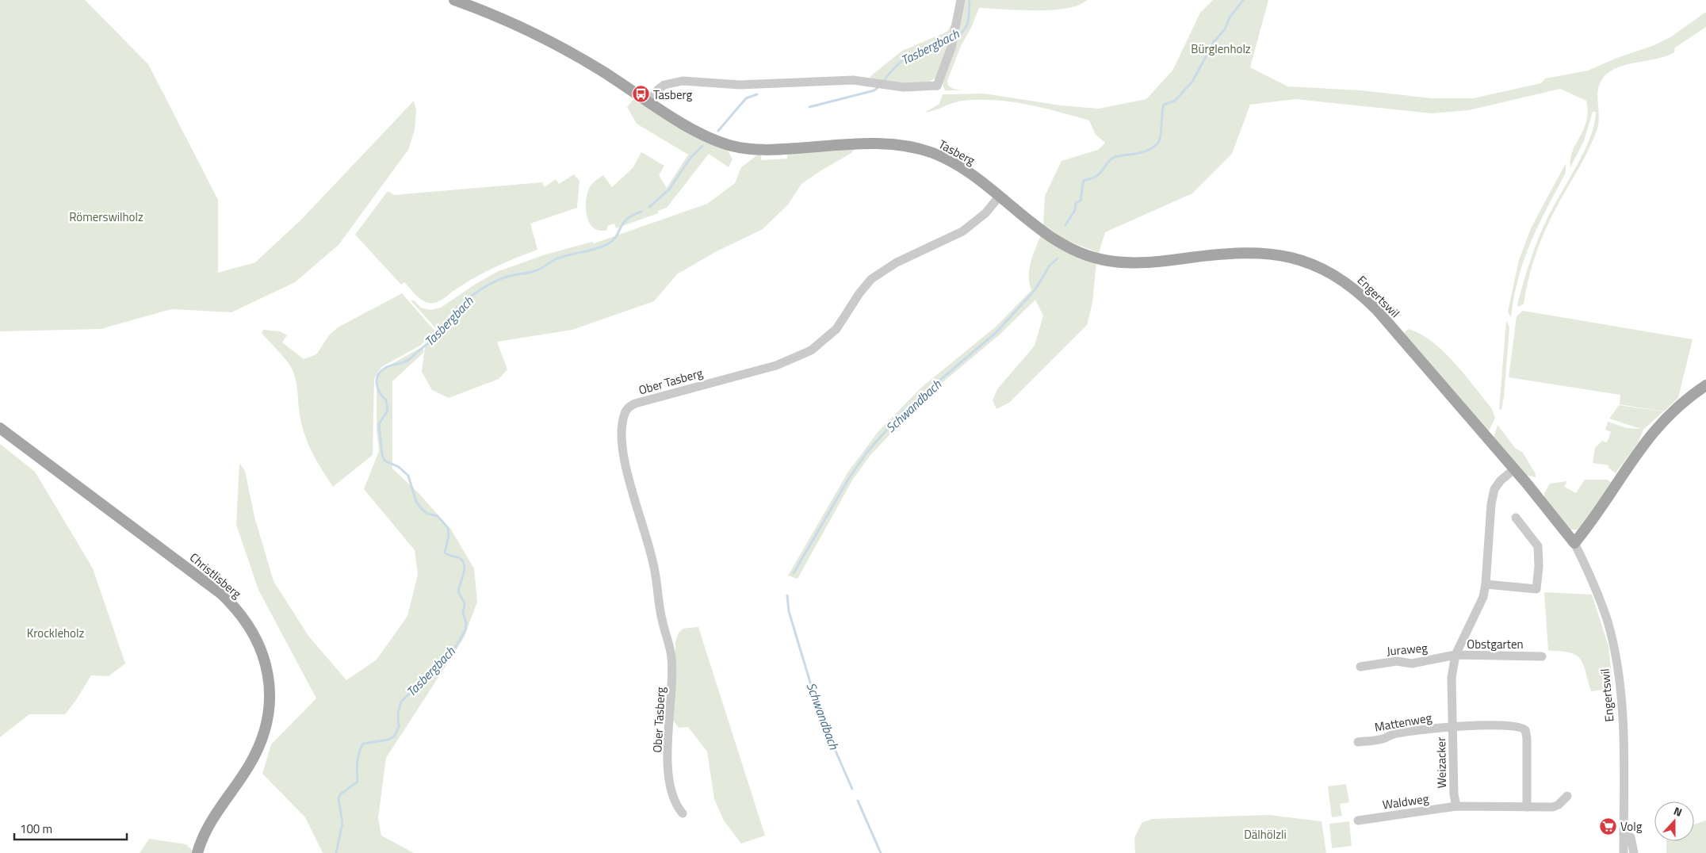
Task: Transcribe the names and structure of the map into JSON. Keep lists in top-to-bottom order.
{
  "streets": {
    "main road": ["Tasberg", "Engertswil", "Christlisberg"],
    "street": [
      "Ober Tasberg",
      "Obstgarten",
      "Juraweg",
      "Mattenweg",
      "Weizacker",
      "Waldweg"
    ]
  },
  "crossings": [
    ["Tasberg", "Engertswil"],
    ["Tasberg", "Ober Tasberg"],
    ["Engertswil", "Obstgarten"],
    ["Obstgarten", "Juraweg"],
    ["Mattenweg", "Weizacker"],
    ["Weizacker", "Waldweg"]
  ],
  "water": ["Tasbergbach", "Schwandbach"],
  "parks": [
    "Bürglenholz",
    "Römerswilholz",
    "Krockleholz",
    "Dälhölzli"
  ],
  "places": {
    "bus stop": ["Tasberg"],
    "supermarket": ["Volg"]
  },
  "scale_bar": "100 m",
  "north": "top"
}
